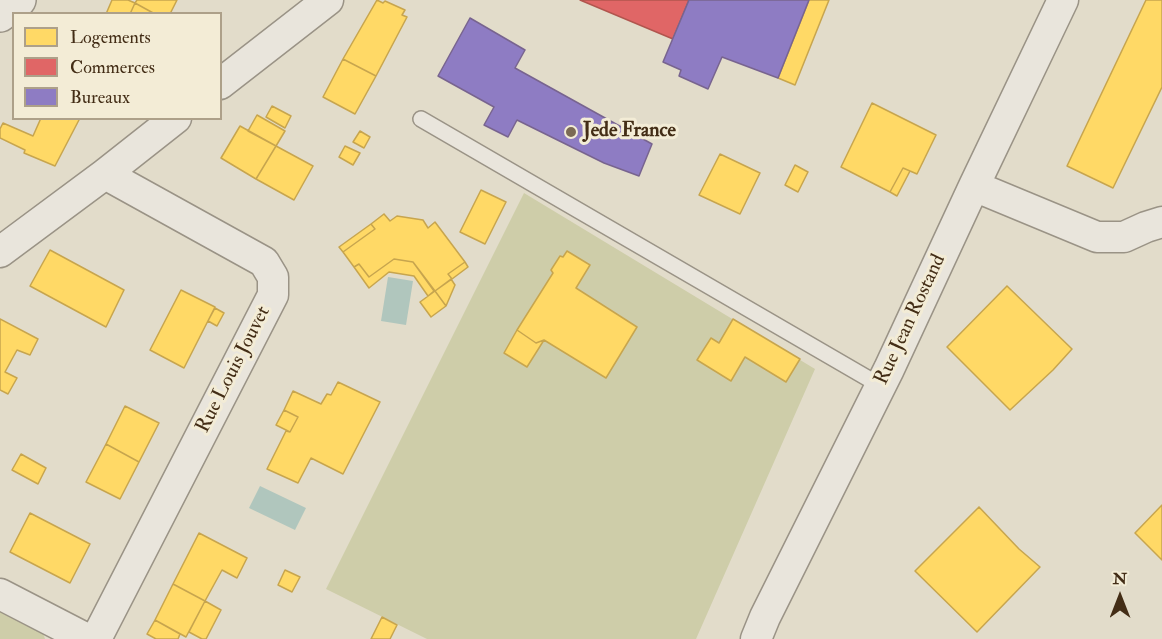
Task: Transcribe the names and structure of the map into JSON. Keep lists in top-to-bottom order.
{
  "streets": {
    "street": ["Rue Jean Rostand", "Rue Louis Jouvet"]
  },
  "places": ["Jede France"],
  "legend": ["Logements", "Commerces", "Bureaux"],
  "north": "top"
}
